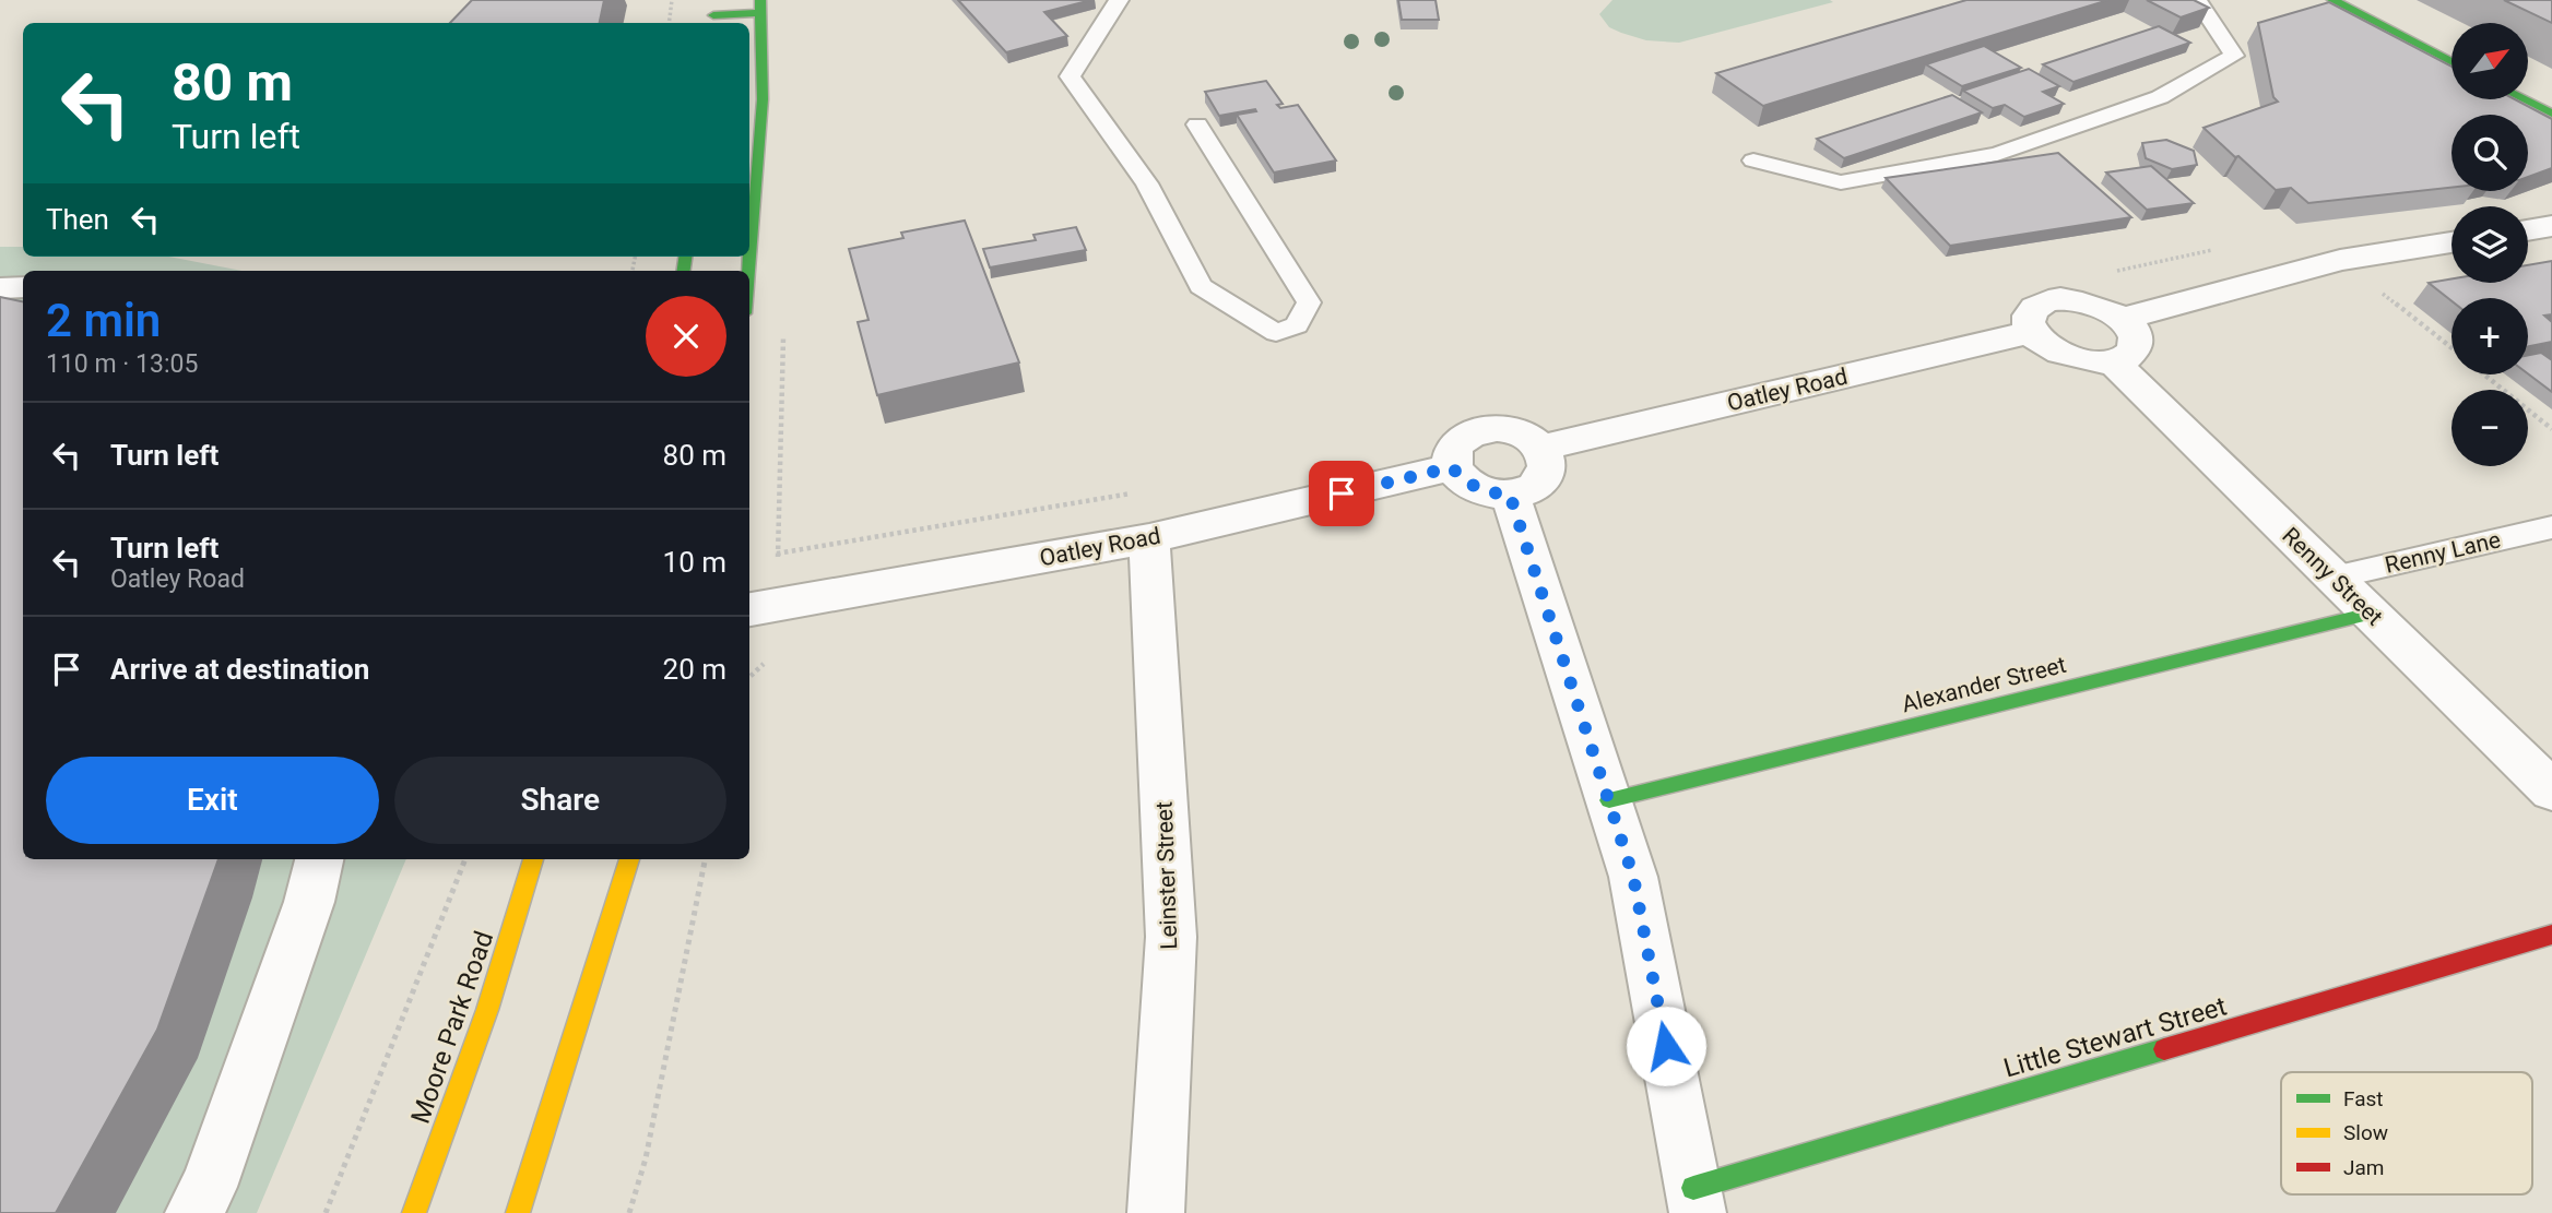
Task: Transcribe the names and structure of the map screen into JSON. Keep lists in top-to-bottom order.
{
  "streets": {
    "main road": ["Alexander Street", "Moore Park Road", "Little Stewart Street"],
    "street": ["Oatley Road", "Renny Street", "Leinster Street"],
    "lane": ["Renny Lane"]
  },
  "crossings": [
    ["Oatley Road", "Leinster Street"],
    ["Renny Lane", "Renny Street"],
    ["Renny Street", "Alexander Street"]
  ],
  "legend": ["Fast", "Slow", "Jam"],
  "north": "top right",
  "page": {
    "map_buttons": ["+", "−"],
    "turn": ["80 m", "Turn left"],
    "then": "Then",
    "heading": ["2 min", "110 m · 13:05"],
    "list": [
      {
        "name": "Turn left",
        "value": "80 m"
      },
      {
        "name": "Turn left",
        "note": "Oatley Road",
        "value": "10 m"
      },
      {
        "name": "Arrive at destination",
        "value": "20 m"
      }
    ],
    "buttons": ["Exit", "Share"]
  }
}
